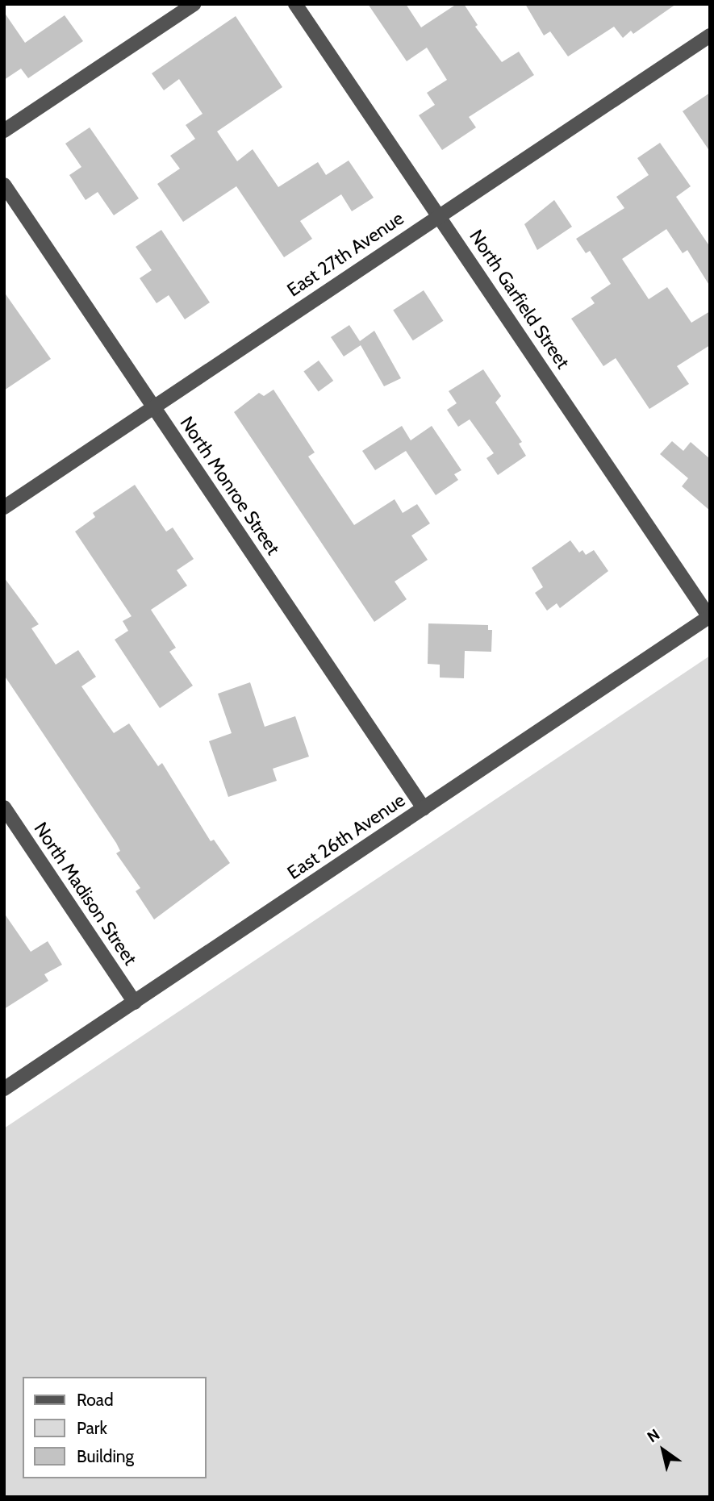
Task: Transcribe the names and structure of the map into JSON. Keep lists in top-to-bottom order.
{
  "streets": {
    "street": [
      "East 27th Avenue",
      "North Garfield Street",
      "North Monroe Street",
      "East 26th Avenue",
      "North Madison Street"
    ]
  },
  "crossings": [
    ["East 27th Avenue", "North Garfield Street"],
    ["East 27th Avenue", "North Monroe Street"],
    ["North Garfield Street", "East 26th Avenue"],
    ["North Monroe Street", "East 26th Avenue"],
    ["East 26th Avenue", "North Madison Street"]
  ],
  "legend": ["Road", "Park", "Building"],
  "north": "top left"
}
